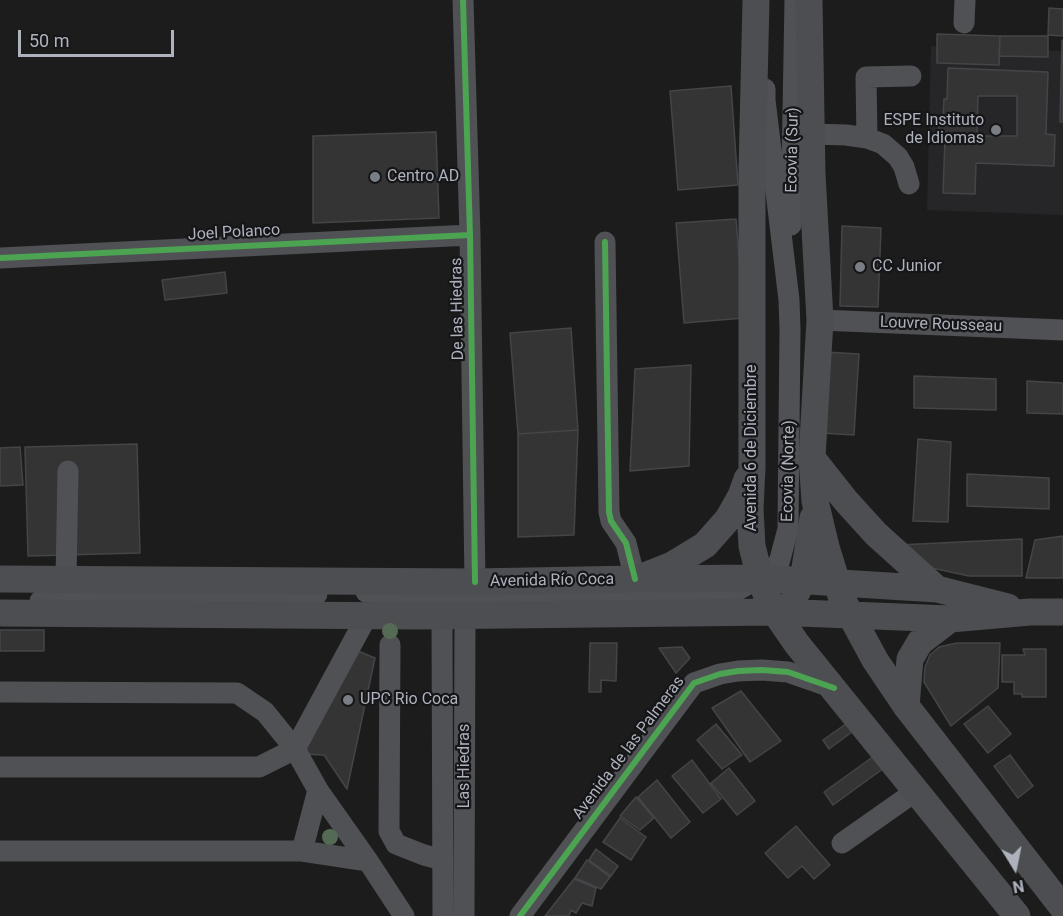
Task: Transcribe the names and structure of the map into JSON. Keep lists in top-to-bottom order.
{
  "streets": {
    "main road": ["Avenida 6 de Diciembre", "Avenida Río Coca"],
    "street": [
      "Ecovia (Sur)",
      "Joel Polanco",
      "De las Hiedras",
      "Louvre Rousseau",
      "Ecovia (Norte)",
      "Avenida de las Palmeras",
      "Las Hiedras"
    ]
  },
  "crossings": [
    ["Ecovia (Sur)", "Ecovia (Norte)"],
    ["Joel Polanco", "De las Hiedras"],
    ["De las Hiedras", "Avenida Río Coca"],
    ["Avenida 6 de Diciembre", "Ecovia (Norte)"],
    ["Avenida 6 de Diciembre", "Avenida Río Coca"],
    ["Avenida 6 de Diciembre", "Avenida de las Palmeras"],
    ["Ecovia (Norte)", "Avenida Río Coca"],
    ["Avenida Río Coca", "Las Hiedras"]
  ],
  "places": [
    "ESPE Instituto de Idiomas",
    "Centro AD",
    "CC Junior",
    "UPC Rio Coca"
  ],
  "scale_bar": "50 m",
  "north": "bottom"
}
